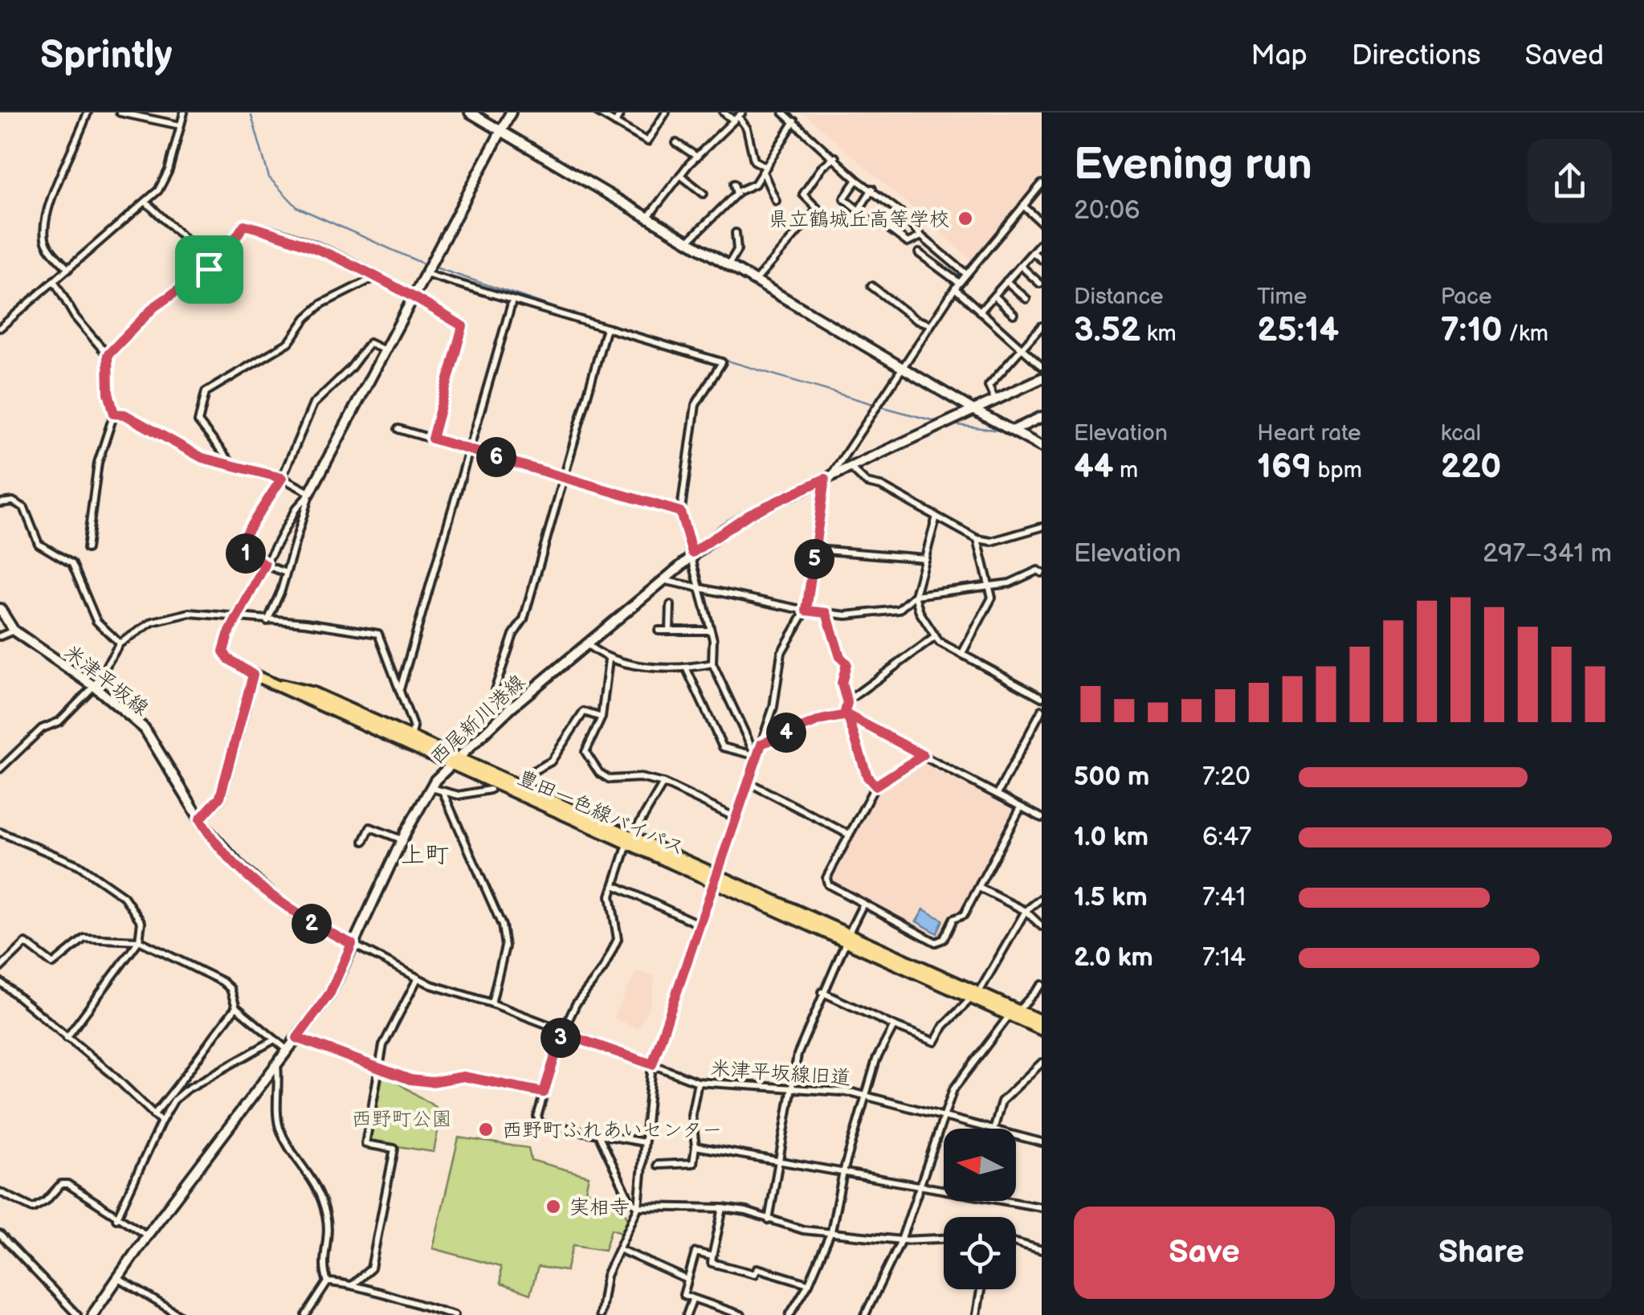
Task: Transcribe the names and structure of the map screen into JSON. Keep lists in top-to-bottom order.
{
  "streets": {
    "main road": ["米津平坂線", "西尾新川港線", "豊田一色線バイパス"],
    "street": ["米津平坂線旧道"]
  },
  "crossings": [
    ["米津平坂線", "米津平坂線旧道"],
    ["西尾新川港線", "豊田一色線バイパス"],
    ["西尾新川港線", "米津平坂線旧道"]
  ],
  "districts": ["上町"],
  "parks": ["西野町公園"],
  "places": ["県立鶴城丘高等学校", "西野町ふれあいセンター", "実相寺"],
  "north": "left",
  "page": {
    "header": "Sprintly",
    "nav": ["Map", "Directions", "Saved"],
    "heading": ["Evening run", "20:06"],
    "stats": [
      ["Distance", "3.52 km"],
      ["Time", "25:14"],
      ["Pace", "7:10 /km"],
      ["Elevation", "44 m"],
      ["Heart rate", "169 bpm"],
      ["kcal", "220"]
    ],
    "pins": [
      "6",
      "1",
      "5",
      "4",
      "2",
      "3"
    ],
    "chart": ["Elevation", "297–341 m"],
    "list": [
      {
        "name": "500 m",
        "note": "7:20"
      },
      {
        "name": "1.0 km",
        "note": "6:47"
      },
      {
        "name": "1.5 km",
        "note": "7:41"
      },
      {
        "name": "2.0 km",
        "note": "7:14"
      }
    ],
    "buttons": ["Save", "Share"]
  }
}
